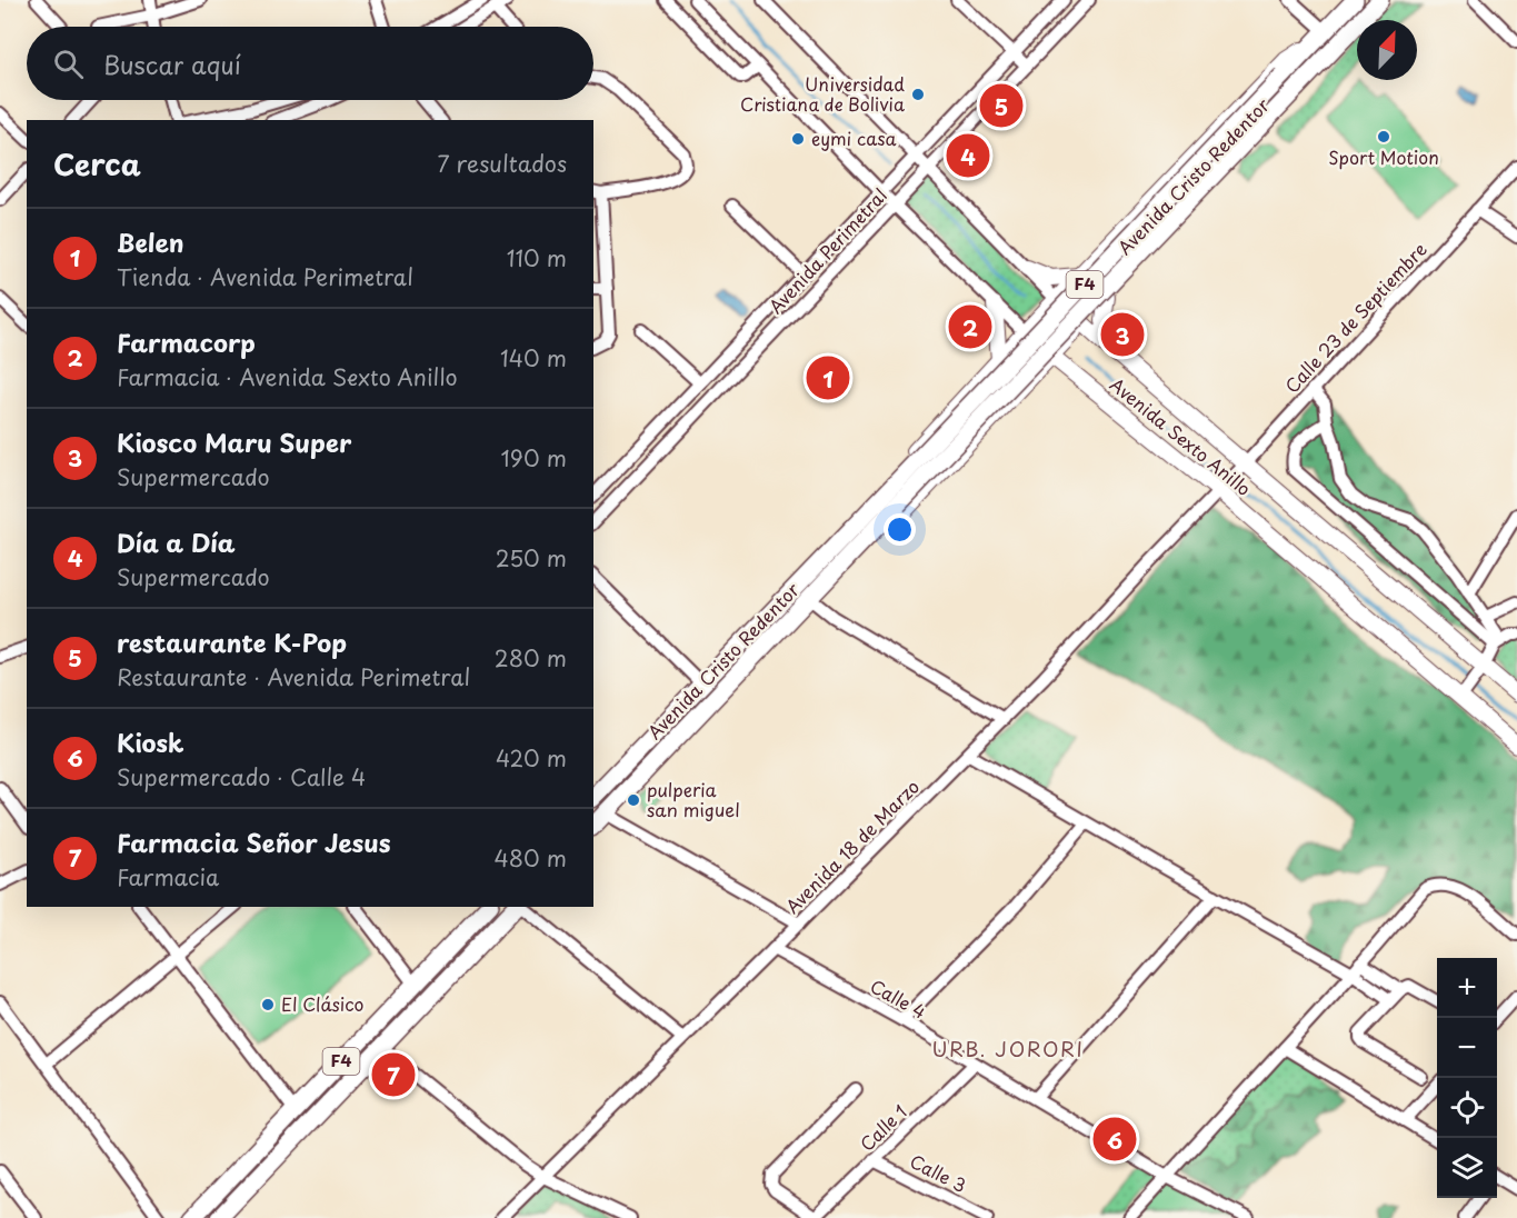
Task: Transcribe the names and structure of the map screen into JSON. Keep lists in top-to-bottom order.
{
  "streets": {
    "highway": ["Avenida Cristo Redentor", "F4"],
    "main road": ["Avenida Sexto Anillo"],
    "street": [
      "Avenida Perimetral",
      "Calle 23 de Septiembre",
      "Avenida 18 de Marzo",
      "Calle 4",
      "Calle 1",
      "Calle 3"
    ]
  },
  "crossings": [
    ["Avenida Cristo Redentor", "Avenida Sexto Anillo"],
    ["Avenida Perimetral", "Avenida Sexto Anillo"],
    ["Calle 23 de Septiembre", "Avenida Sexto Anillo"],
    ["Calle 23 de Septiembre", "Avenida 18 de Marzo"],
    ["Avenida Sexto Anillo", "Avenida 18 de Marzo"],
    ["Avenida 18 de Marzo", "Calle 4"],
    ["Calle 4", "Calle 1"],
    ["Calle 1", "Calle 3"]
  ],
  "districts": ["URB. JORORI"],
  "places": [
    "Universidad Cristiana de Bolivia",
    "Sport Motion",
    "eymi casa",
    "pulperia san miguel",
    "El Clásico"
  ],
  "north": "top right",
  "page": {
    "search": "Buscar aquí",
    "pins": [
      "5",
      "4",
      "2",
      "3",
      "1",
      "7",
      "6"
    ],
    "heading": ["Cerca", "7 resultados"],
    "list": [
      {
        "mark": "1",
        "name": "Belen",
        "note": "Tienda · Avenida Perimetral",
        "value": "110 m"
      },
      {
        "mark": "2",
        "name": "Farmacorp",
        "note": "Farmacia · Avenida Sexto Anillo",
        "value": "140 m"
      },
      {
        "mark": "3",
        "name": "Kiosco Maru Super",
        "note": "Supermercado",
        "value": "190 m"
      },
      {
        "mark": "4",
        "name": "Día a Día",
        "note": "Supermercado",
        "value": "250 m"
      },
      {
        "mark": "5",
        "name": "restaurante K-Pop",
        "note": "Restaurante · Avenida Perimetral",
        "value": "280 m"
      },
      {
        "mark": "6",
        "name": "Kiosk",
        "note": "Supermercado · Calle 4",
        "value": "420 m"
      },
      {
        "mark": "7",
        "name": "Farmacia Señor Jesus",
        "note": "Farmacia",
        "value": "480 m"
      }
    ],
    "map_buttons": ["+", "−"]
  }
}
